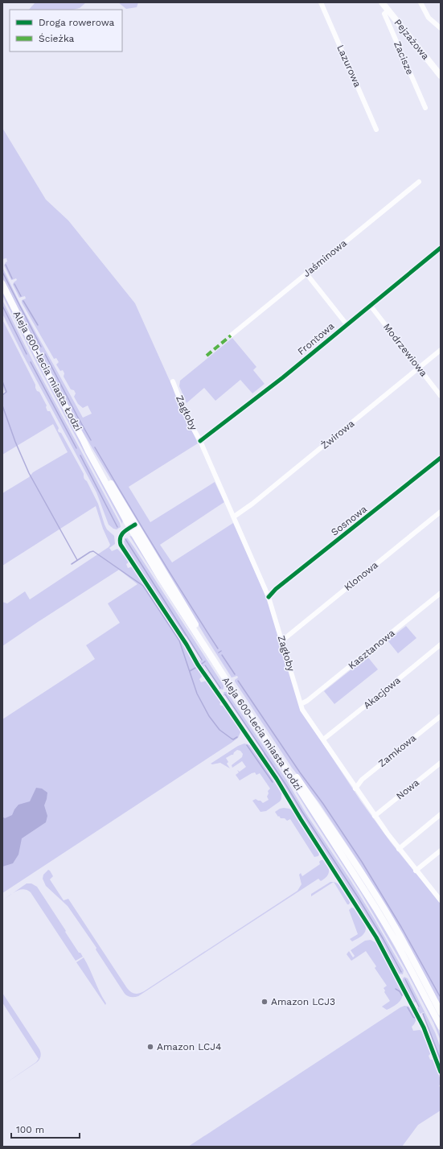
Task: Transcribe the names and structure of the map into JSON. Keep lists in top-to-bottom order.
{
  "streets": {
    "main road": ["Pejzażowa", "Aleja 600-lecia miasta Łodzi"],
    "street": [
      "Zacisze",
      "Lazurowa",
      "Jaśminowa",
      "Frontowa",
      "Modrzewiowa",
      "Zagłoby",
      "Żwirowa",
      "Sosnowa",
      "Klonowa",
      "Kasztanowa",
      "Akacjowa",
      "Zamkowa",
      "Nowa"
    ]
  },
  "crossings": [
    ["Pejzażowa", "Zacisze"],
    ["Frontowa", "Modrzewiowa"],
    ["Frontowa", "Zagłoby"],
    ["Modrzewiowa", "Żwirowa"],
    ["Zagłoby", "Żwirowa"],
    ["Zagłoby", "Sosnowa"],
    ["Zagłoby", "Klonowa"],
    ["Zagłoby", "Kasztanowa"],
    ["Zagłoby", "Akacjowa"],
    ["Zagłoby", "Zamkowa"],
    ["Zagłoby", "Nowa"]
  ],
  "places": ["Amazon LCJ3", "Amazon LCJ4"],
  "legend": ["Droga rowerowa", "Ścieżka"],
  "scale_bar": "100 m"
}
